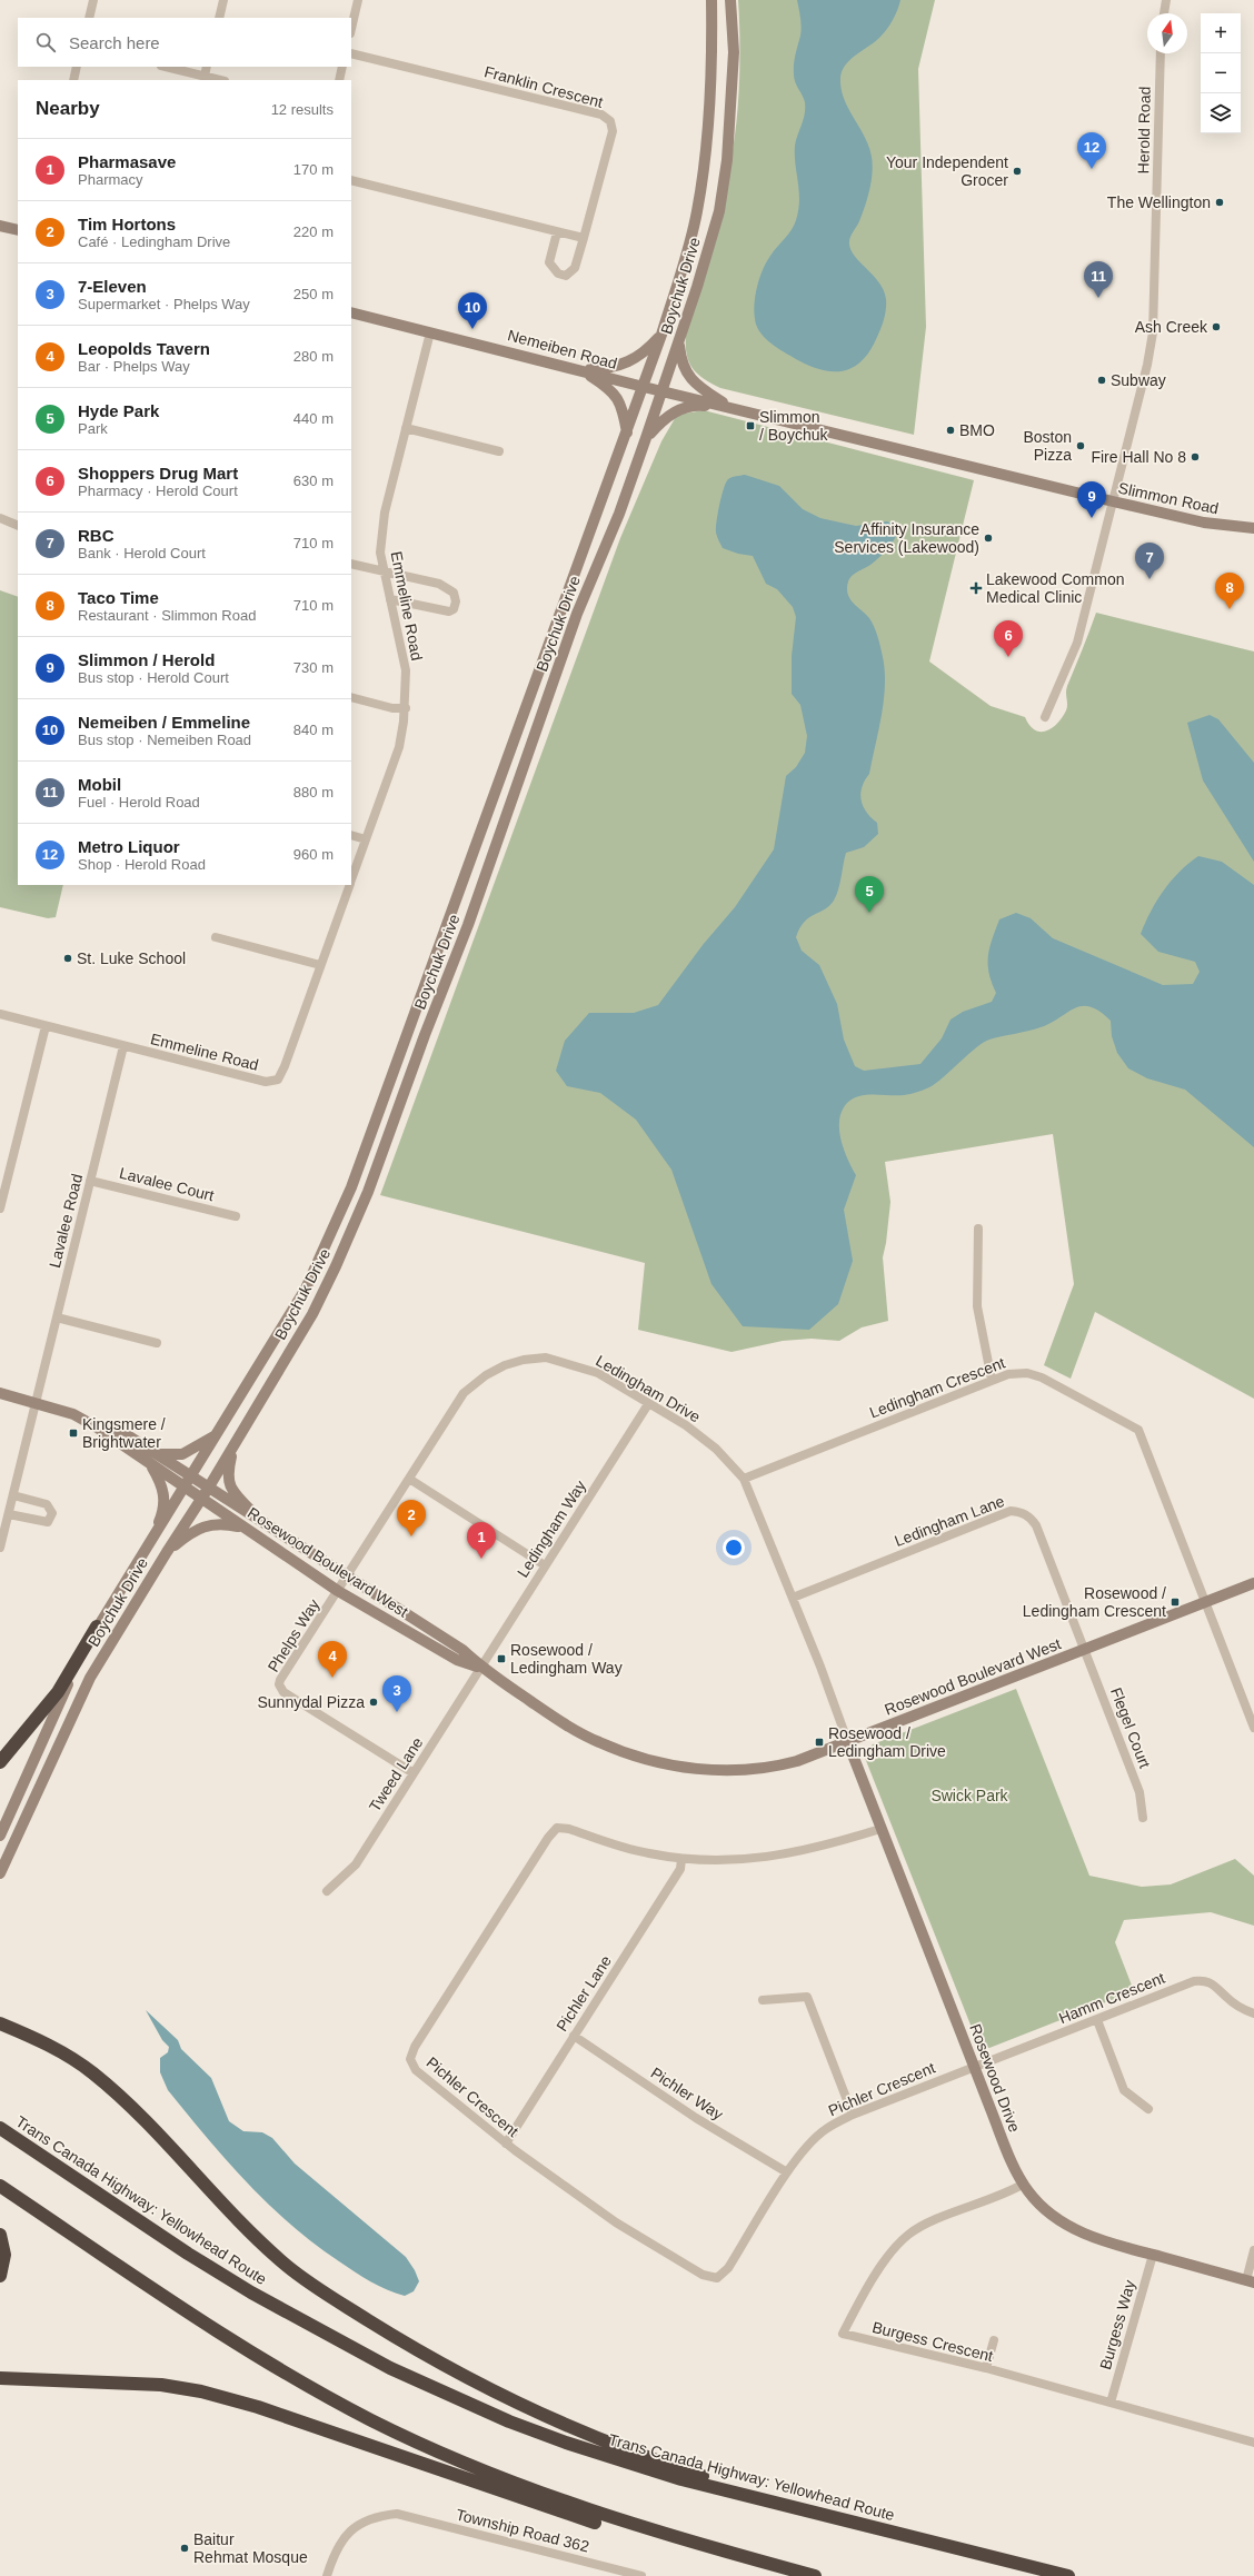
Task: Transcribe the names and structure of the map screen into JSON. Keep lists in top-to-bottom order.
{
  "streets": {
    "highway": ["Trans Canada Highway: Yellowhead Route"],
    "main road": [
      "Boychuk Drive",
      "Nemeiben Road",
      "Slimmon Road",
      "Rosewood Boulevard West",
      "Rosewood Drive"
    ],
    "street": [
      "Franklin Crescent",
      "Herold Road",
      "Emmeline Road",
      "Lavalee Court",
      "Lavalee Road",
      "Ledingham Crescent",
      "Ledingham Drive",
      "Ledingham Lane",
      "Ledingham Way",
      "Phelps Way",
      "Flegel Court",
      "Tweed Lane",
      "Pichler Lane",
      "Hamm Crescent",
      "Pichler Crescent",
      "Pichler Way",
      "Burgess Way",
      "Burgess Crescent",
      "Township Road 362"
    ]
  },
  "crossings": [
    ["Herold Road", "Slimmon Road"],
    ["Boychuk Drive", "Nemeiben Road"],
    ["Boychuk Drive", "Slimmon Road"],
    ["Boychuk Drive", "Rosewood Boulevard West"],
    ["Nemeiben Road", "Slimmon Road"],
    ["Nemeiben Road", "Emmeline Road"],
    ["Emmeline Road", "Lavalee Road"],
    ["Lavalee Court", "Lavalee Road"],
    ["Ledingham Crescent", "Ledingham Drive"],
    ["Ledingham Crescent", "Rosewood Boulevard West"],
    ["Ledingham Drive", "Ledingham Lane"],
    ["Ledingham Drive", "Ledingham Way"],
    ["Ledingham Drive", "Rosewood Boulevard West"],
    ["Ledingham Drive", "Phelps Way"],
    ["Ledingham Drive", "Rosewood Drive"],
    ["Ledingham Lane", "Rosewood Boulevard West"],
    ["Ledingham Lane", "Flegel Court"],
    ["Ledingham Way", "Rosewood Boulevard West"],
    ["Ledingham Way", "Tweed Lane"],
    ["Rosewood Boulevard West", "Phelps Way"],
    ["Rosewood Boulevard West", "Flegel Court"],
    ["Rosewood Boulevard West", "Tweed Lane"],
    ["Rosewood Boulevard West", "Rosewood Drive"],
    ["Phelps Way", "Tweed Lane"],
    ["Pichler Lane", "Pichler Crescent"],
    ["Pichler Lane", "Pichler Way"],
    ["Hamm Crescent", "Rosewood Drive"],
    ["Hamm Crescent", "Pichler Crescent"],
    ["Rosewood Drive", "Pichler Crescent"],
    ["Rosewood Drive", "Burgess Way"],
    ["Rosewood Drive", "Burgess Crescent"],
    ["Pichler Crescent", "Pichler Way"],
    ["Burgess Way", "Burgess Crescent"]
  ],
  "parks": ["Swick Park"],
  "places": {
    "other": [
      "Your Independent Grocer",
      "The Wellington",
      "Ash Creek",
      "Subway",
      "BMO",
      "Boston Pizza",
      "Fire Hall No 8",
      "Affinity Insurance Services (Lakewood)",
      "St. Luke School",
      "Sunnydal Pizza",
      "Baitur Rehmat Mosque"
    ],
    "transit": [
      "Slimmon / Boychuk",
      "Kingsmere / Brightwater",
      "Rosewood / Ledingham Crescent",
      "Rosewood / Ledingham Way",
      "Rosewood / Ledingham Drive"
    ],
    "health": ["Lakewood Common Medical Clinic"]
  },
  "north": "top",
  "page": {
    "map_buttons": ["+", "−"],
    "search": "Search here",
    "heading": ["Nearby", "12 results"],
    "pins": [
      "12",
      "11",
      "10",
      "9",
      "7",
      "8",
      "6",
      "5",
      "2",
      "1",
      "4",
      "3"
    ],
    "list": [
      {
        "mark": "1",
        "name": "Pharmasave",
        "note": "Pharmacy",
        "value": "170 m"
      },
      {
        "mark": "2",
        "name": "Tim Hortons",
        "note": "Café · Ledingham Drive",
        "value": "220 m"
      },
      {
        "mark": "3",
        "name": "7-Eleven",
        "note": "Supermarket · Phelps Way",
        "value": "250 m"
      },
      {
        "mark": "4",
        "name": "Leopolds Tavern",
        "note": "Bar · Phelps Way",
        "value": "280 m"
      },
      {
        "mark": "5",
        "name": "Hyde Park",
        "note": "Park",
        "value": "440 m"
      },
      {
        "mark": "6",
        "name": "Shoppers Drug Mart",
        "note": "Pharmacy · Herold Court",
        "value": "630 m"
      },
      {
        "mark": "7",
        "name": "RBC",
        "note": "Bank · Herold Court",
        "value": "710 m"
      },
      {
        "mark": "8",
        "name": "Taco Time",
        "note": "Restaurant · Slimmon Road",
        "value": "710 m"
      },
      {
        "mark": "9",
        "name": "Slimmon / Herold",
        "note": "Bus stop · Herold Court",
        "value": "730 m"
      },
      {
        "mark": "10",
        "name": "Nemeiben / Emmeline",
        "note": "Bus stop · Nemeiben Road",
        "value": "840 m"
      },
      {
        "mark": "11",
        "name": "Mobil",
        "note": "Fuel · Herold Road",
        "value": "880 m"
      },
      {
        "mark": "12",
        "name": "Metro Liquor",
        "note": "Shop · Herold Road",
        "value": "960 m"
      }
    ]
  }
}
